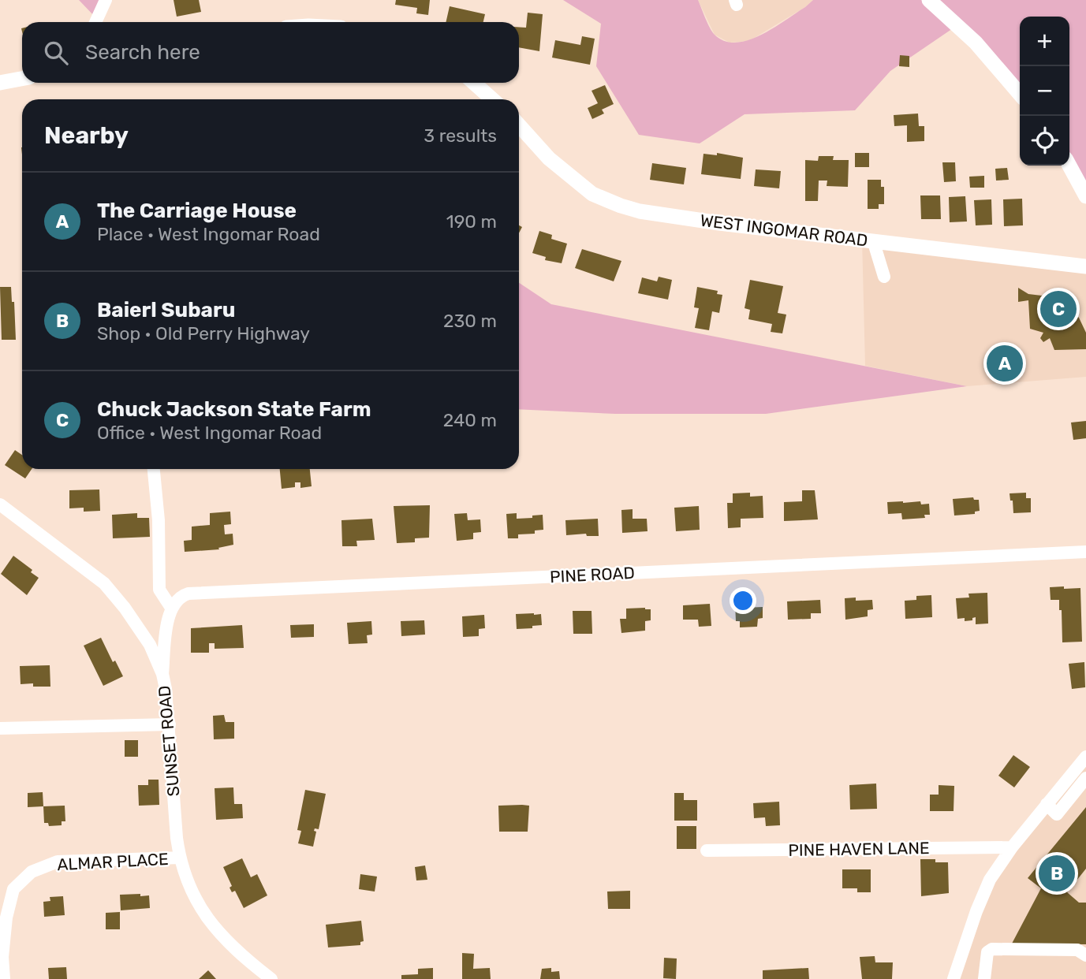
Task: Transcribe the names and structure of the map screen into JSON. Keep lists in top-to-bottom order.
{
  "streets": {
    "main road": ["WEST INGOMAR ROAD"],
    "street": [
      "PINE ROAD",
      "SUNSET ROAD",
      "PINE HAVEN LANE",
      "ALMAR PLACE"
    ]
  },
  "crossings": [
    ["SUNSET ROAD", "ALMAR PLACE"]
  ],
  "page": {
    "map_buttons": ["+", "−"],
    "search": "Search here",
    "heading": ["Nearby", "3 results"],
    "list": [
      {
        "mark": "A",
        "name": "The Carriage House",
        "note": "Place · West Ingomar Road",
        "value": "190 m"
      },
      {
        "mark": "B",
        "name": "Baierl Subaru",
        "note": "Shop · Old Perry Highway",
        "value": "230 m"
      },
      {
        "mark": "C",
        "name": "Chuck Jackson State Farm",
        "note": "Office · West Ingomar Road",
        "value": "240 m"
      }
    ],
    "pins": ["C", "A", "B"]
  }
}
